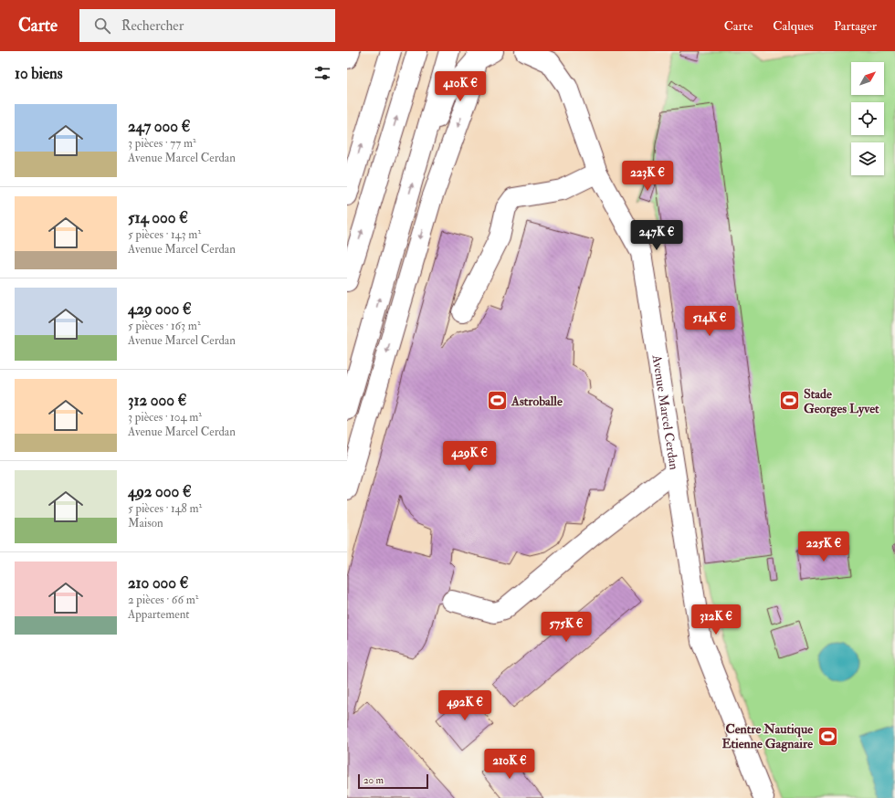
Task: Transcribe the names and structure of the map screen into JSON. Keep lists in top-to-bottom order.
{
  "streets": {
    "main road": ["Avenue Marcel Cerdan"]
  },
  "places": {
    "sports": ["Astroballe", "Stade Georges Lyvet", "Centre Nautique Etienne Gagnaire"]
  },
  "scale_bar": "20 m",
  "north": "top right",
  "page": {
    "header": "Carte",
    "search": "Rechercher",
    "nav": ["Carte", "Calques", "Partager"],
    "heading": "10 biens",
    "price": [
      "410K €",
      "223K €",
      "247K €",
      "514K €",
      "429K €",
      "225K €",
      "312K €",
      "575K €",
      "492K €",
      "210K €"
    ],
    "list": [
      {
        "name": "247 000 €",
        "note": "3 pièces · 77 m² · Avenue Marcel Cerdan"
      },
      {
        "name": "514 000 €",
        "note": "5 pièces · 143 m² · Avenue Marcel Cerdan"
      },
      {
        "name": "429 000 €",
        "note": "5 pièces · 163 m² · Avenue Marcel Cerdan"
      },
      {
        "name": "312 000 €",
        "note": "3 pièces · 104 m² · Avenue Marcel Cerdan"
      },
      {
        "name": "492 000 €",
        "note": "5 pièces · 148 m² · Maison"
      },
      {
        "name": "210 000 €",
        "note": "2 pièces · 66 m² · Appartement"
      }
    ],
    "scale": "20 m"
  }
}
